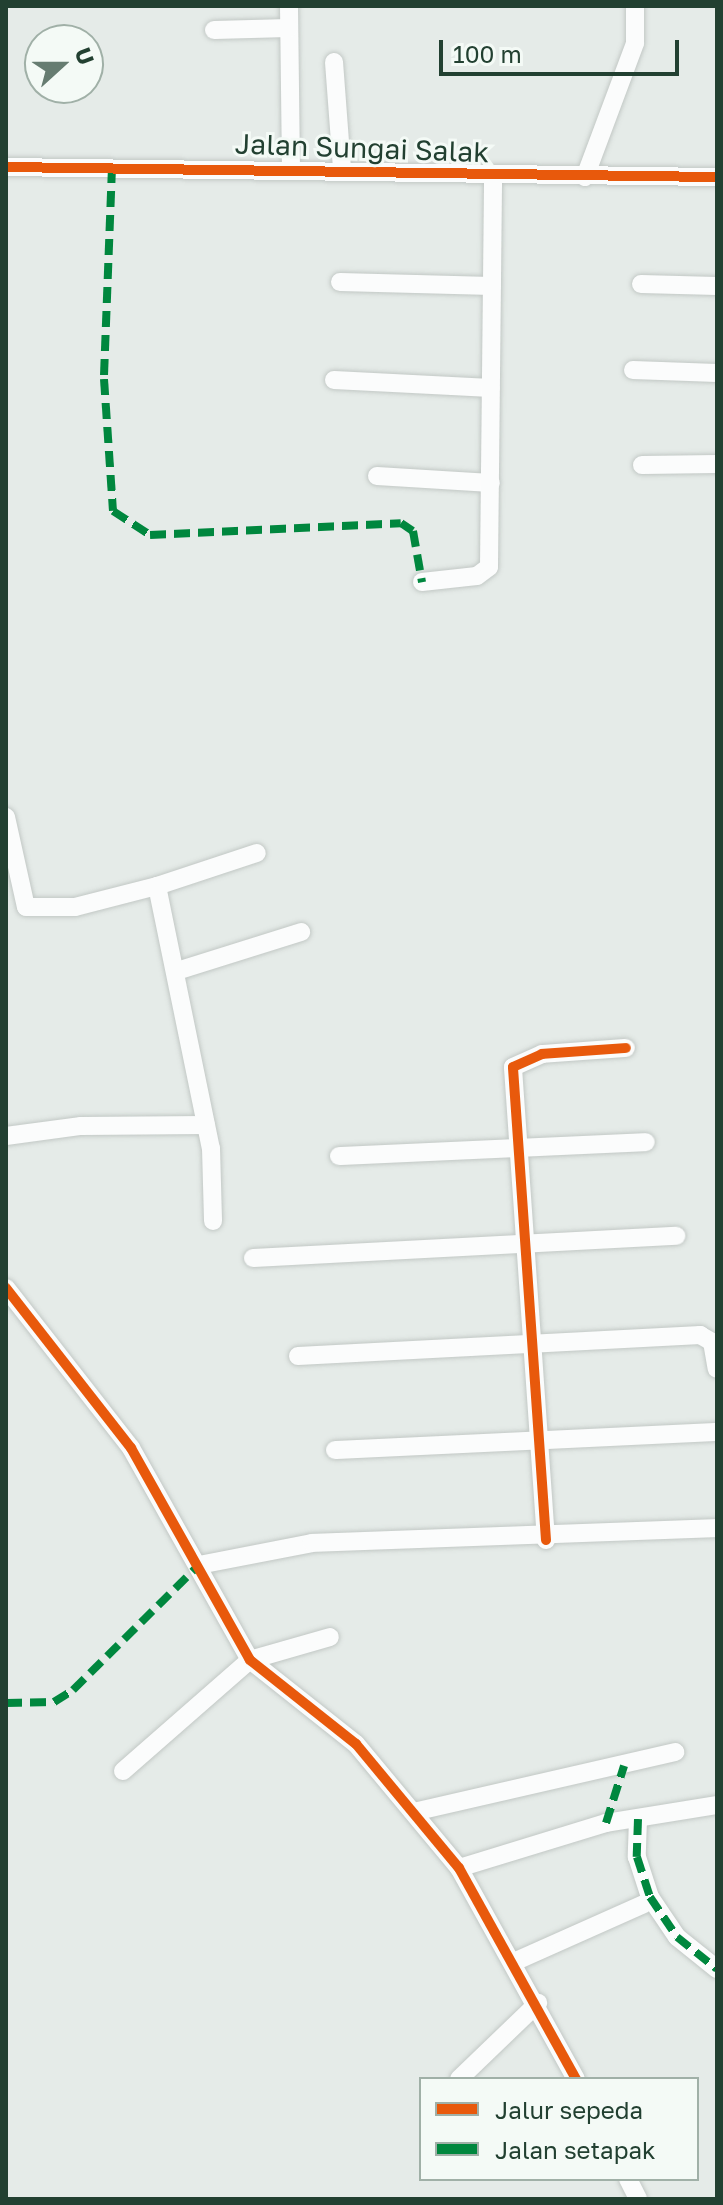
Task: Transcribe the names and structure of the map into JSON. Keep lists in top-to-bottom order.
{
  "streets": {
    "street": ["Jalan Sungai Salak"]
  },
  "legend": ["Jalur sepeda", "Jalan setapak"],
  "scale_bar": "100 m",
  "north": "right"
}
